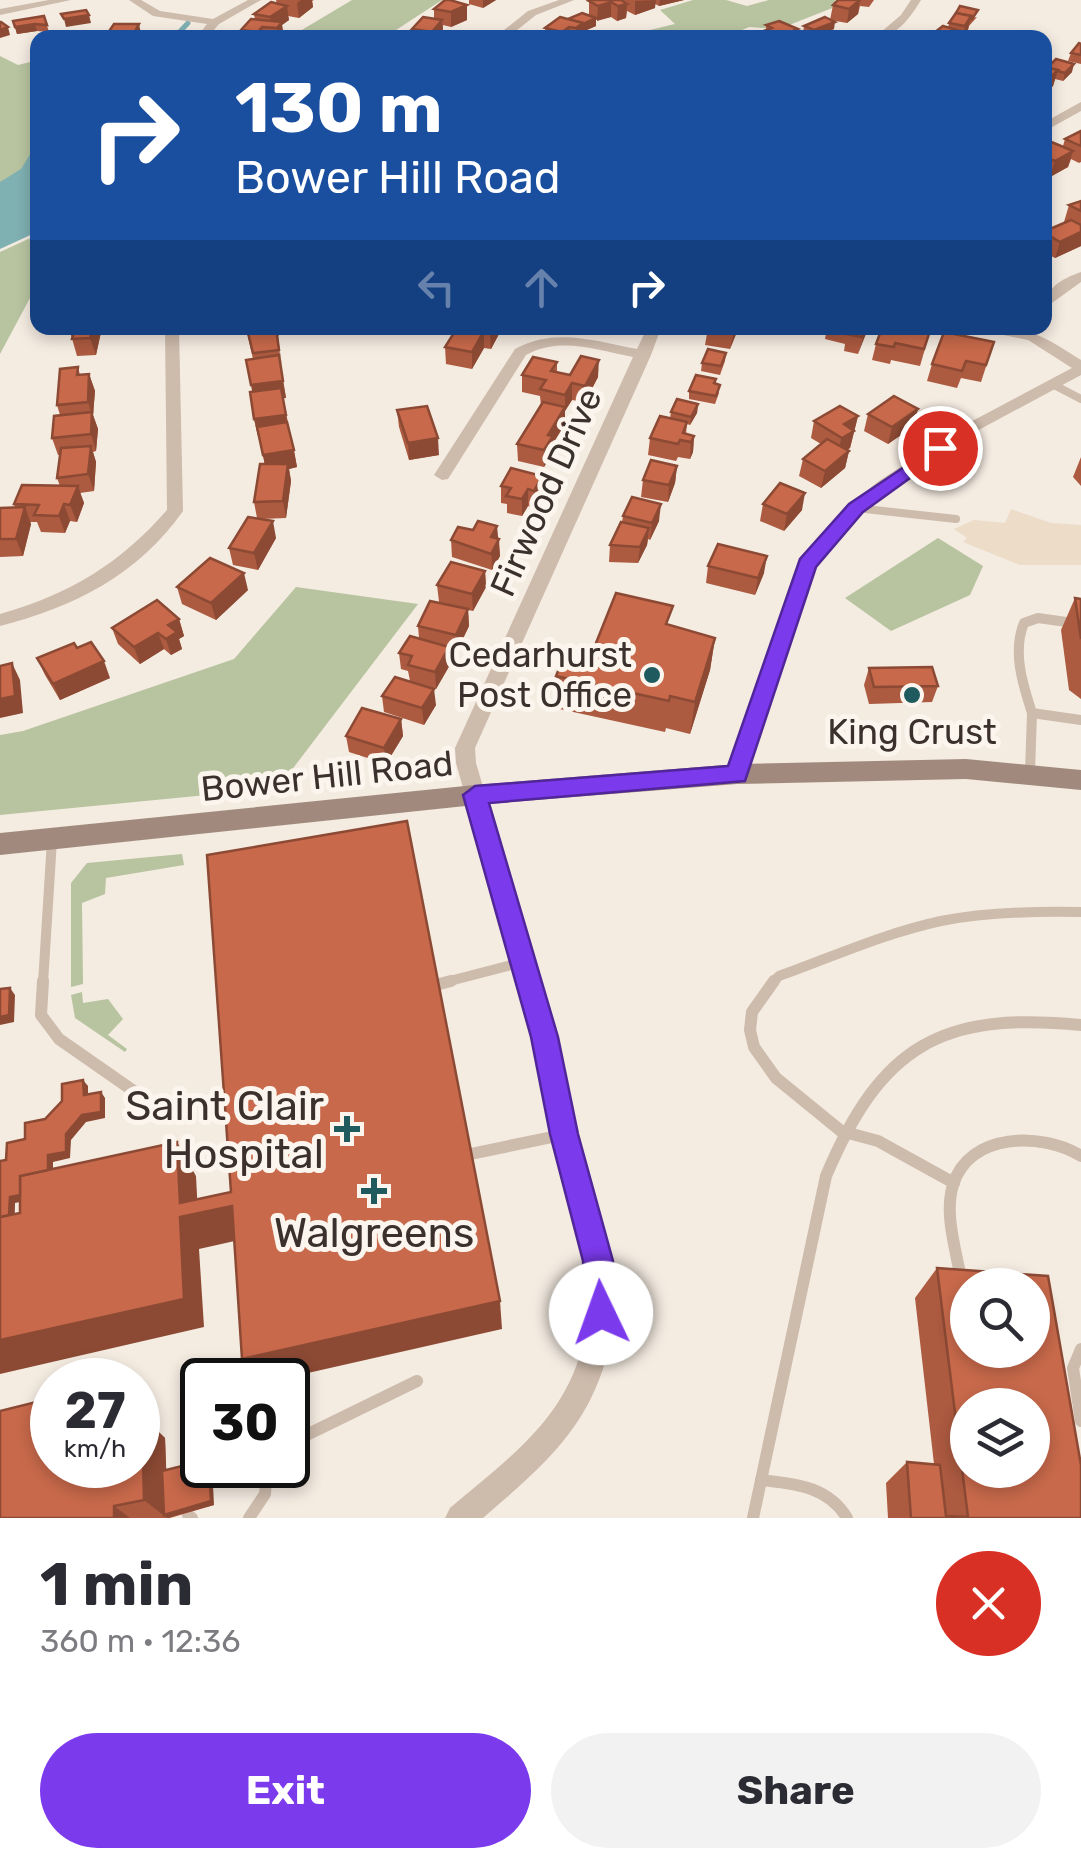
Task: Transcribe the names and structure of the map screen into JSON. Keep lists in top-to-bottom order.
{
  "streets": {
    "main road": ["Bower Hill Road"],
    "street": ["Firwood Drive"]
  },
  "crossings": [
    ["Firwood Drive", "Bower Hill Road"]
  ],
  "places": {
    "other": ["Cedarhurst Post Office", "King Crust"],
    "health": ["Saint Clair Hospital", "Walgreens"]
  },
  "page": {
    "turn": ["130 m", "Bower Hill Road"],
    "speed": "27 km/h",
    "limit": "30",
    "heading": ["1 min", "360 m · 12:36"],
    "buttons": ["Exit", "Share"]
  }
}
